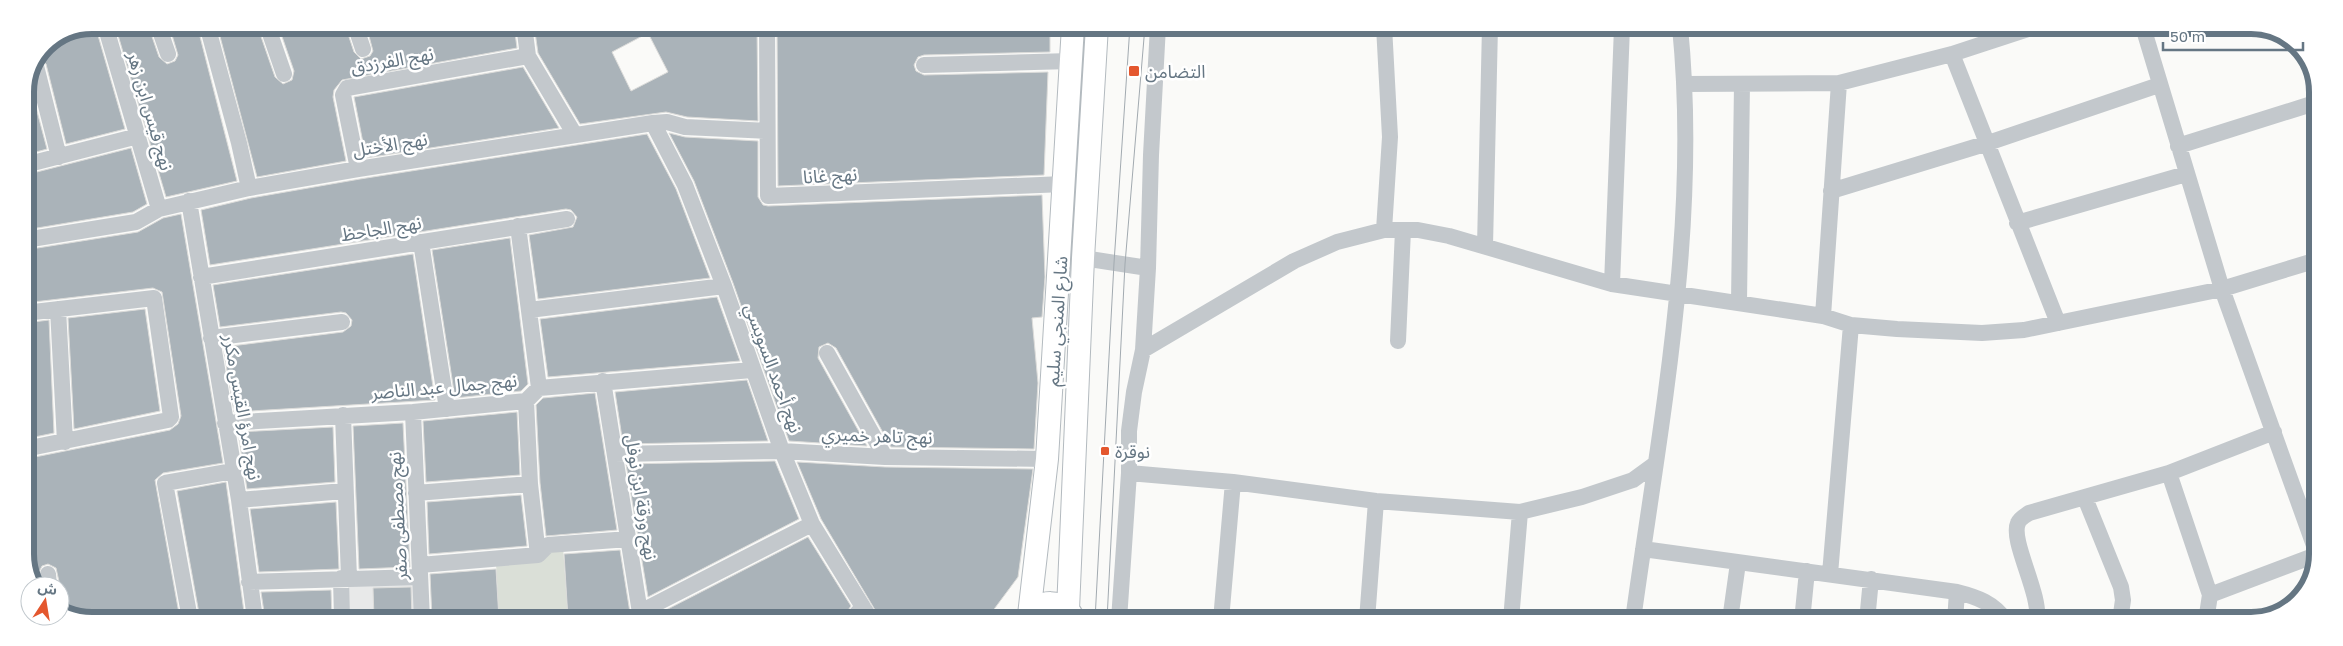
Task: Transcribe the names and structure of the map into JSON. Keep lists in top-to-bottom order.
{
  "streets": {
    "main road": ["شارع المنجي سليم"],
    "street": [
      "نهج الفرزدق",
      "نهج قيس ابن زهر",
      "نهج الأختل",
      "نهج غانا",
      "نهج الجاحظ",
      "نهج أحمد السويسي",
      "نهج جمال عبد الناصر",
      "نهج امرؤ القيس مكرر",
      "نهج تاهر خميري",
      "نهج ورقة ابن نوفل",
      "نهج مصطفى صفر"
    ]
  },
  "crossings": [
    ["نهج الفرزدق", "نهج الأختل"],
    ["نهج قيس ابن زهر", "نهج الأختل"],
    ["نهج الأختل", "نهج غانا"],
    ["نهج الأختل", "نهج أحمد السويسي"],
    ["نهج الأختل", "نهج امرؤ القيس مكرر"],
    ["نهج غانا", "شارع المنجي سليم"],
    ["نهج الجاحظ", "نهج امرؤ القيس مكرر"],
    ["شارع المنجي سليم", "نهج تاهر خميري"],
    ["نهج أحمد السويسي", "نهج جمال عبد الناصر"],
    ["نهج أحمد السويسي", "نهج تاهر خميري"],
    ["نهج جمال عبد الناصر", "نهج امرؤ القيس مكرر"],
    ["نهج جمال عبد الناصر", "نهج ورقة ابن نوفل"],
    ["نهج جمال عبد الناصر", "نهج مصطفى صفر"],
    ["نهج تاهر خميري", "نهج ورقة ابن نوفل"]
  ],
  "places": {
    "transit": ["التضامن", "نوقرة"]
  },
  "scale_bar": "50 m",
  "north": "top"
}
